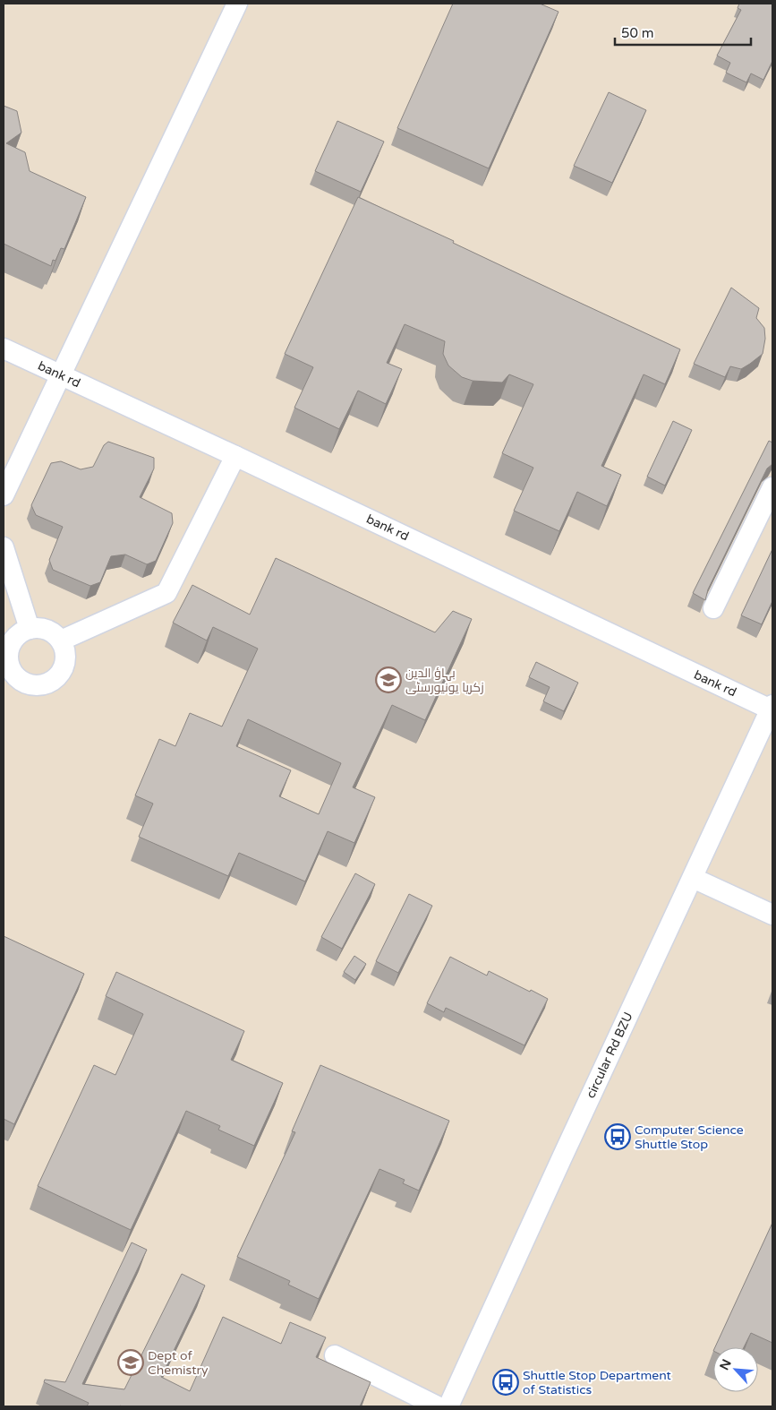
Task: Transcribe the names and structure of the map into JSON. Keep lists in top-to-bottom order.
{
  "streets": {
    "street": ["bank rd", "circular Rd BZU"]
  },
  "crossings": [
    ["bank rd", "circular Rd BZU"]
  ],
  "places": {
    "school or university": ["بہاؤ الدین زکریا یونیورسٹی", "Dept of Chemistry"],
    "bus stop": ["Computer Science Shuttle Stop", "Shuttle Stop Department of Statistics"]
  },
  "scale_bar": "50 m",
  "north": "top left"
}
